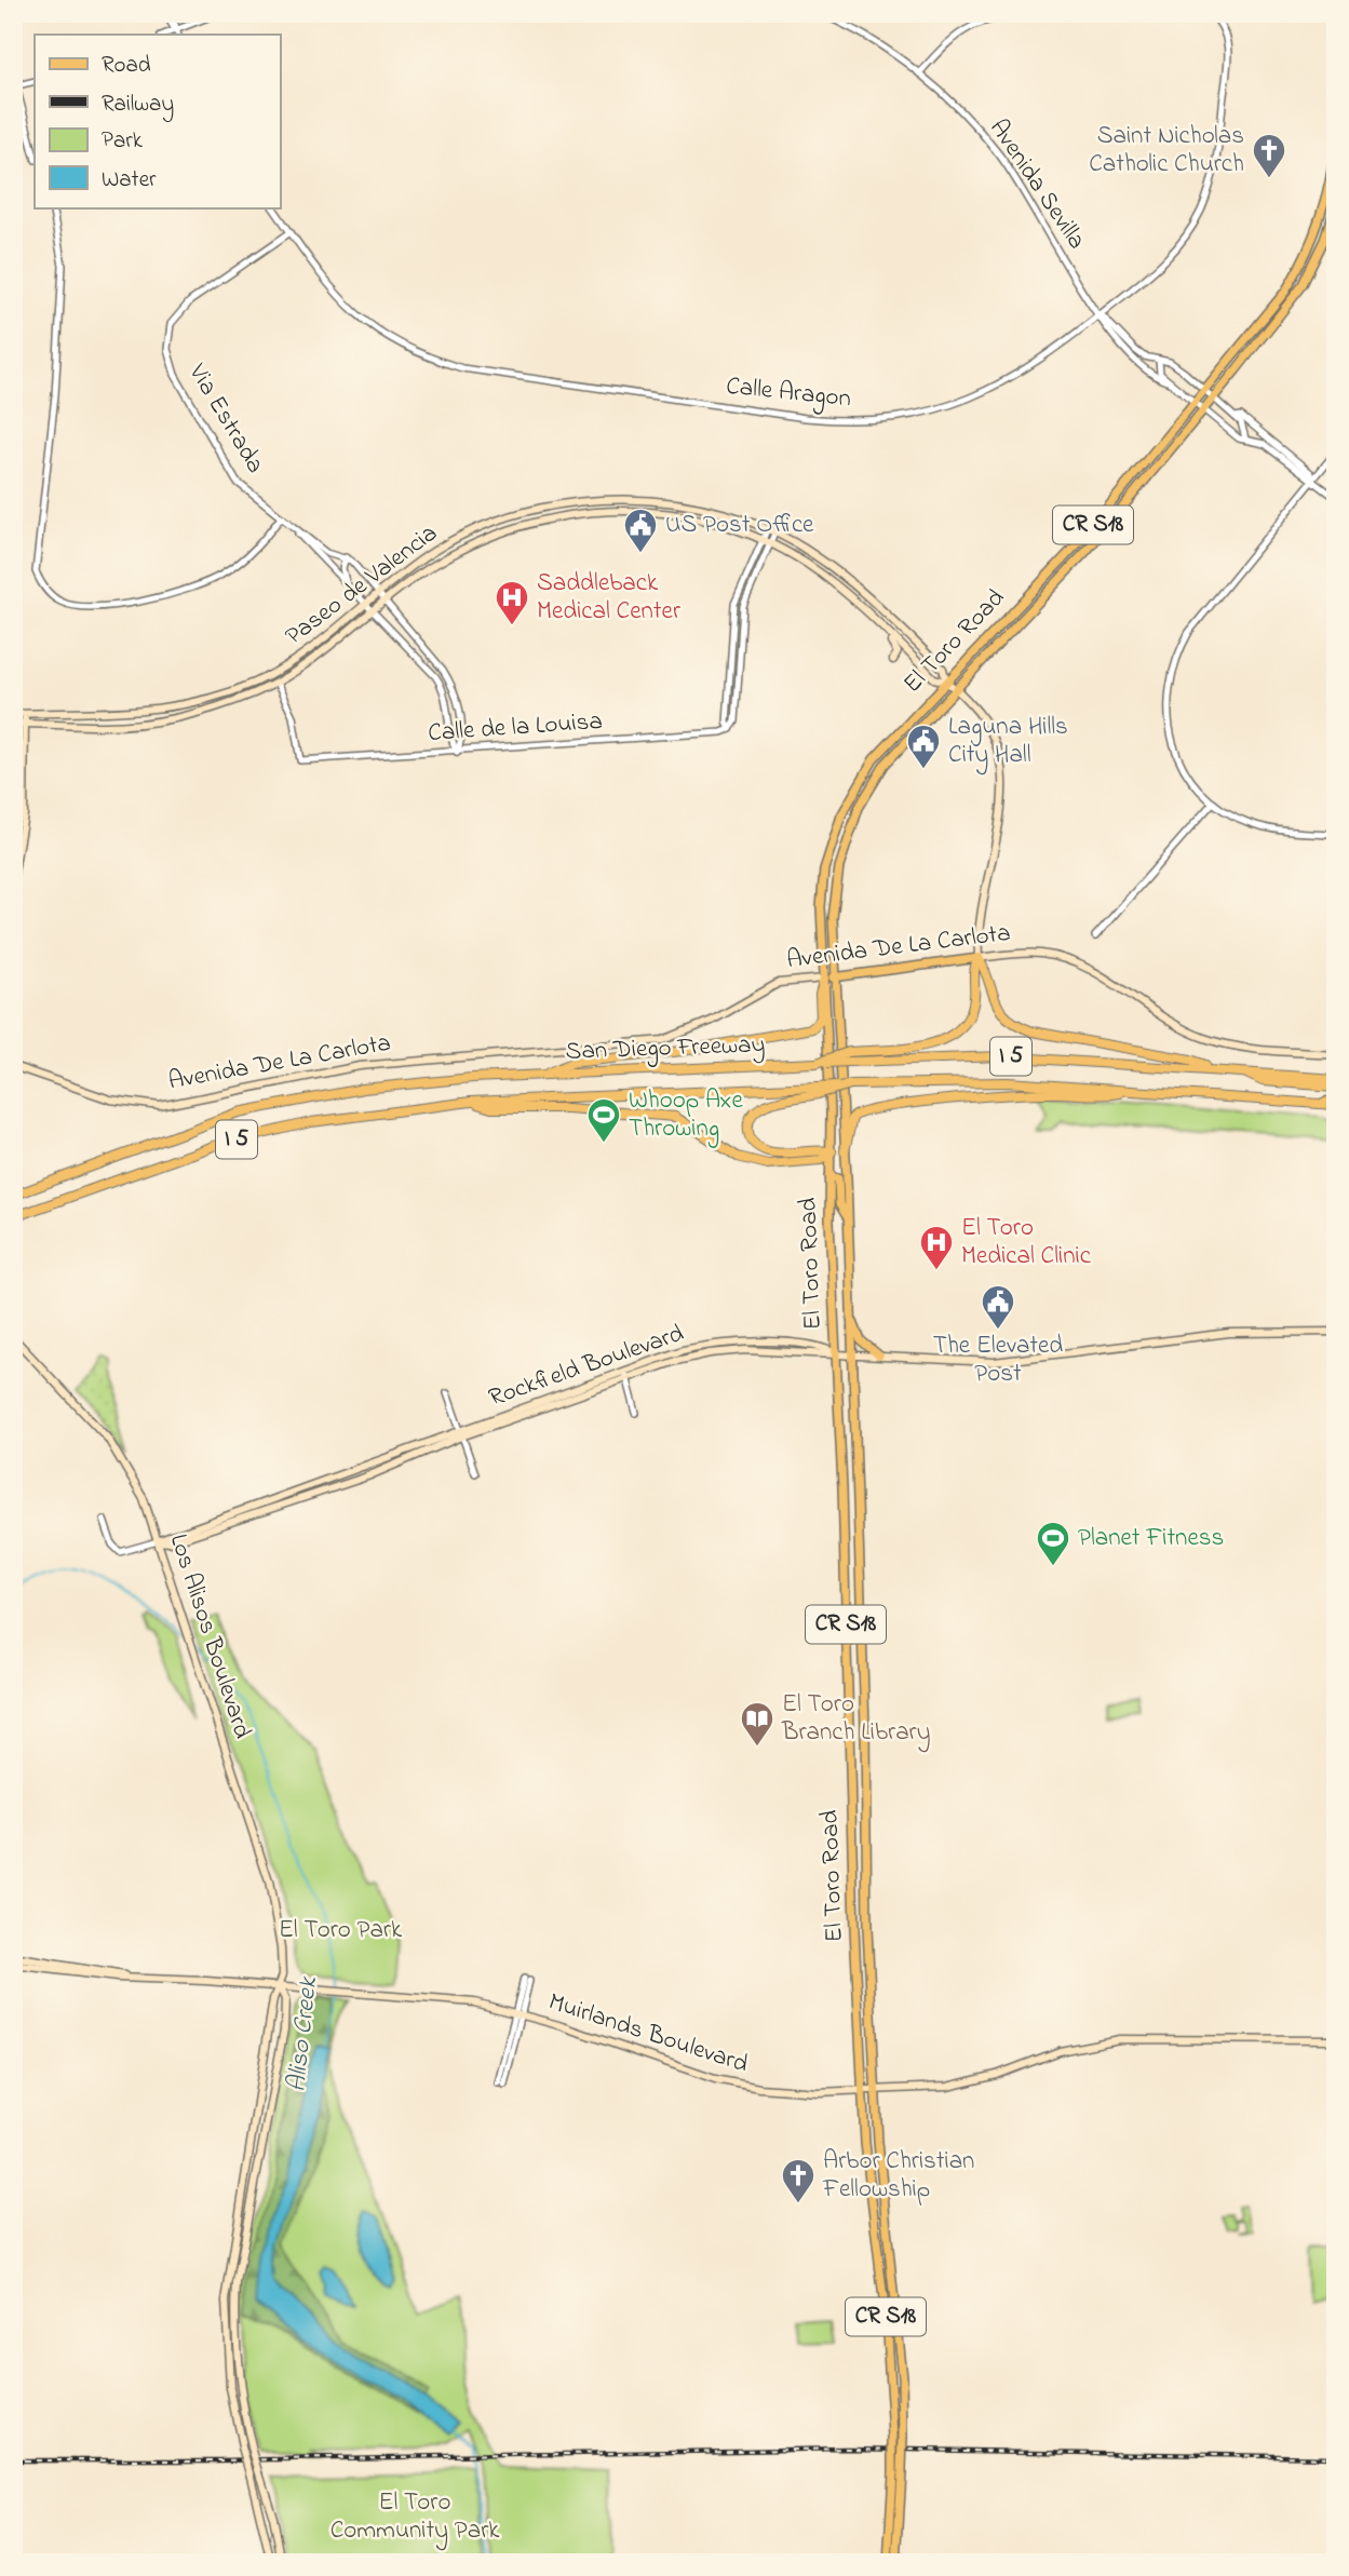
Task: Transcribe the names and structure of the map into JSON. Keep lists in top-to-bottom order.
{
  "streets": {
    "highway": ["San Diego Freeway", "I 5"],
    "main road": [
      "CR S18",
      "Paseo de Valencia",
      "El Toro Road",
      "Avenida De La Carlota",
      "Rockfield Boulevard",
      "Los Alisos Boulevard",
      "Muirlands Boulevard"
    ],
    "street": [
      "Avenida Sevilla",
      "Calle Aragon",
      "Via Estrada",
      "Calle de la Louisa"
    ]
  },
  "crossings": [
    ["Avenida Sevilla", "Calle Aragon"],
    ["Avenida Sevilla", "El Toro Road"],
    ["Calle Aragon", "Via Estrada"],
    ["Via Estrada", "Paseo de Valencia"],
    ["Via Estrada", "Calle de la Louisa"],
    ["Paseo de Valencia", "El Toro Road"],
    ["Paseo de Valencia", "Calle de la Louisa"],
    ["Paseo de Valencia", "Avenida De La Carlota"],
    ["El Toro Road", "Avenida De La Carlota"],
    ["El Toro Road", "Rockfield Boulevard"],
    ["El Toro Road", "Muirlands Boulevard"],
    ["San Diego Freeway", "I 5"],
    ["Rockfield Boulevard", "Los Alisos Boulevard"],
    ["Los Alisos Boulevard", "Muirlands Boulevard"]
  ],
  "water": ["Aliso Creek"],
  "parks": ["El Toro Park", "El Toro Community Park"],
  "places": {
    "church": ["Saint Nicholas Catholic Church", "Arbor Christian Fellowship"],
    "public building": ["US Post Office", "Laguna Hills City Hall", "The Elevated Post"],
    "hospital": ["Saddleback Medical Center", "El Toro Medical Clinic"],
    "sports": ["Whoop Axe Throwing", "Planet Fitness"],
    "library": ["El Toro Branch Library"]
  },
  "legend": [
    "Road",
    "Railway",
    "Park",
    "Water"
  ]
}
